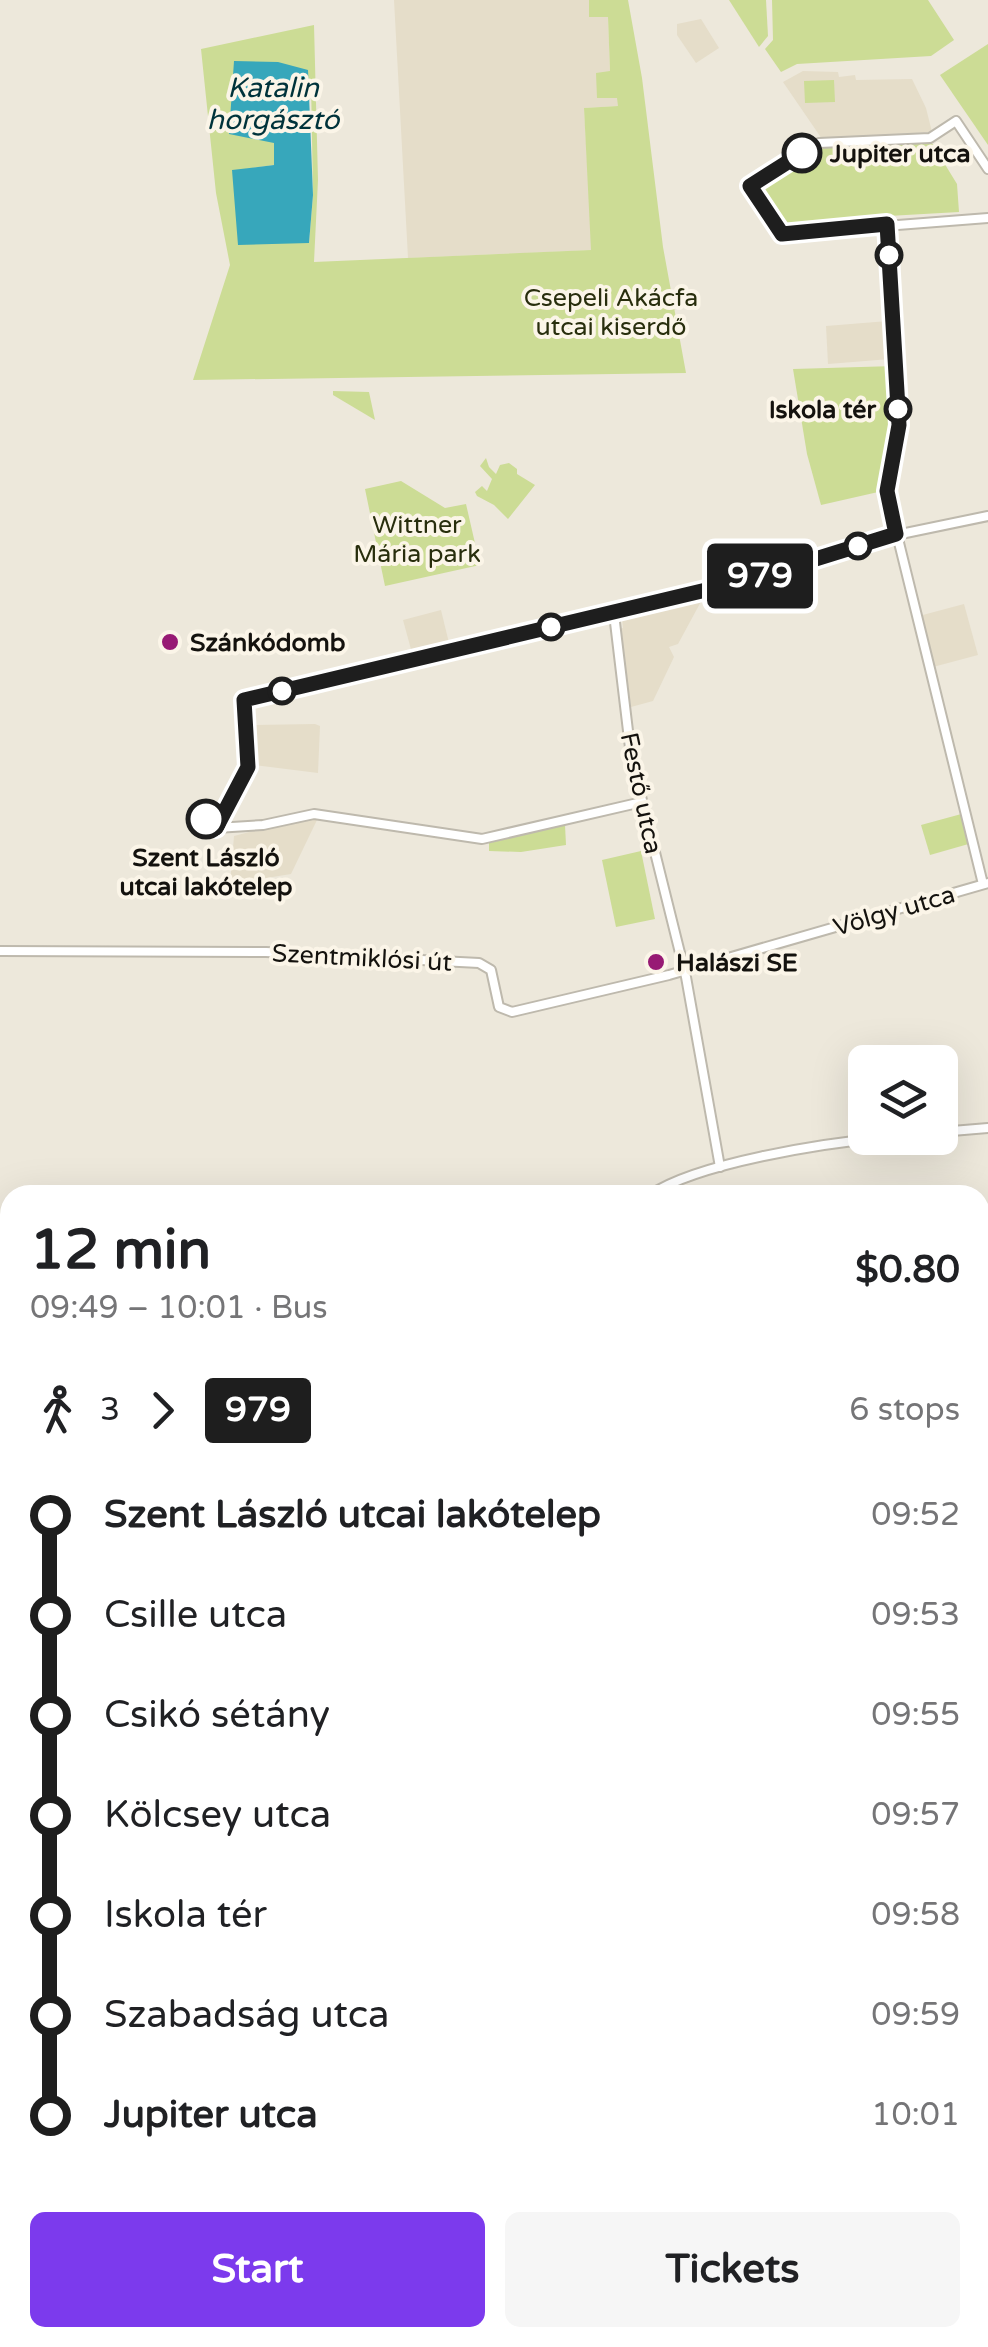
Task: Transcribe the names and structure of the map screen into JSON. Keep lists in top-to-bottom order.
{
  "streets": {
    "street": ["Festő utca", "Völgy utca", "Szentmiklósi út"]
  },
  "crossings": [
    ["Festő utca", "Völgy utca"],
    ["Festő utca", "Szentmiklósi út"],
    ["Völgy utca", "Szentmiklósi út"]
  ],
  "water": ["Katalin horgásztó"],
  "parks": ["Csepeli Akácfa utcai kiserdő", "Wittner Mária park"],
  "places": [
    "Jupiter utca",
    "Iskola tér",
    "Szánkódomb",
    "Szent László utcai lakótelep",
    "Halászi SE"
  ],
  "lines": ["bus line 979"],
  "page": {
    "on_map": "979",
    "heading": ["12 min", "09:49 – 10:01 · Bus", "$0.80"],
    "legs": ["3", "979", "6 stops"],
    "list": [
      {
        "name": "Szent László utcai lakótelep",
        "value": "09:52"
      },
      {
        "name": "Csille utca",
        "value": "09:53"
      },
      {
        "name": "Csikó sétány",
        "value": "09:55"
      },
      {
        "name": "Kölcsey utca",
        "value": "09:57"
      },
      {
        "name": "Iskola tér",
        "value": "09:58"
      },
      {
        "name": "Szabadság utca",
        "value": "09:59"
      },
      {
        "name": "Jupiter utca",
        "value": "10:01"
      }
    ],
    "buttons": ["Start", "Tickets"]
  }
}
